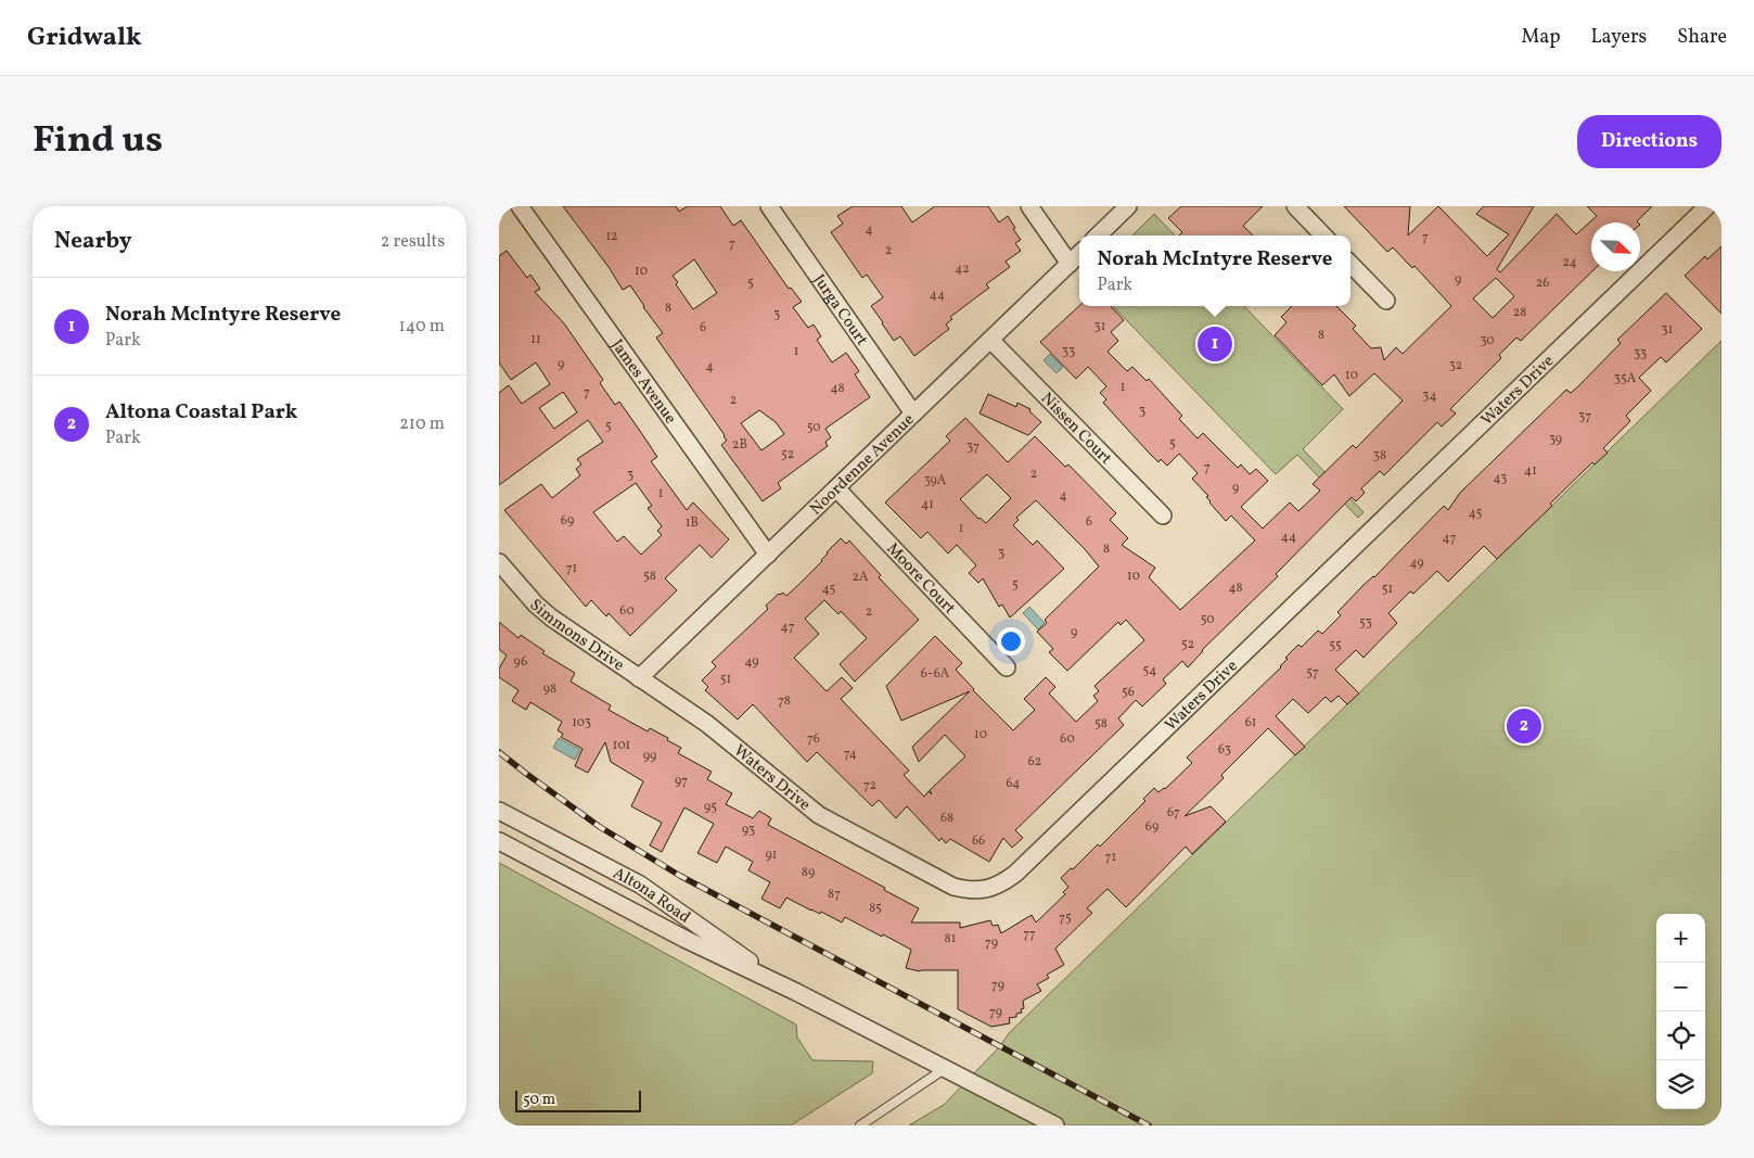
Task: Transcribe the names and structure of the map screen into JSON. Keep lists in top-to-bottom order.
{
  "streets": {
    "street": [
      "Jurga Court",
      "James Avenue",
      "Waters Drive",
      "Nissen Court",
      "Noordenne Avenue",
      "Moore Court",
      "Simmons Drive",
      "Altona Road"
    ]
  },
  "crossings": [
    ["Jurga Court", "Noordenne Avenue"],
    ["James Avenue", "Noordenne Avenue"],
    ["Waters Drive", "Noordenne Avenue"],
    ["Waters Drive", "Simmons Drive"],
    ["Nissen Court", "Noordenne Avenue"],
    ["Noordenne Avenue", "Moore Court"],
    ["Noordenne Avenue", "Simmons Drive"]
  ],
  "house_numbers": [
    "4",
    "12",
    "7",
    "7",
    "2",
    "24",
    "42",
    "10",
    "9",
    "5",
    "26",
    "44",
    "8",
    "28",
    "3",
    "31",
    "6",
    "31",
    "8",
    "11",
    "30",
    "1",
    "33",
    "33",
    "9",
    "32",
    "4",
    "10",
    "35A",
    "1",
    "48",
    "7",
    "34",
    "2",
    "3",
    "37",
    "5",
    "50",
    "39",
    "5",
    "2B",
    "37",
    "52",
    "38",
    "7",
    "41",
    "2",
    "3",
    "43",
    "39A",
    "9",
    "1",
    "4",
    "41",
    "45",
    "69",
    "6",
    "1B",
    "1",
    "44",
    "47",
    "8",
    "3",
    "49",
    "71",
    "58",
    "10",
    "2A",
    "5",
    "48",
    "45",
    "51",
    "60",
    "2",
    "50",
    "53",
    "47",
    "9",
    "52",
    "55",
    "96",
    "49",
    "54",
    "57",
    "6-6A",
    "51",
    "98",
    "56",
    "78",
    "103",
    "61",
    "58",
    "10",
    "76",
    "60",
    "101",
    "63",
    "74",
    "99",
    "62",
    "97",
    "64",
    "72",
    "95",
    "67",
    "68",
    "69",
    "93",
    "66",
    "91",
    "71",
    "89",
    "87",
    "85",
    "75",
    "77",
    "81",
    "79",
    "79",
    "79"
  ],
  "scale_bar": "50 m",
  "north": "bottom right",
  "page": {
    "header": "Gridwalk",
    "nav": ["Map", "Layers", "Share"],
    "title": "Find us",
    "buttons": "Directions",
    "heading": ["Nearby", "2 results"],
    "popup": ["Norah McIntyre Reserve", "Park"],
    "list": [
      {
        "mark": "1",
        "name": "Norah McIntyre Reserve",
        "note": "Park",
        "value": "140 m"
      },
      {
        "mark": "2",
        "name": "Altona Coastal Park",
        "note": "Park",
        "value": "210 m"
      }
    ],
    "pins": ["1", "2"],
    "map_buttons": ["+", "−"],
    "scale": "50 m"
  }
}
